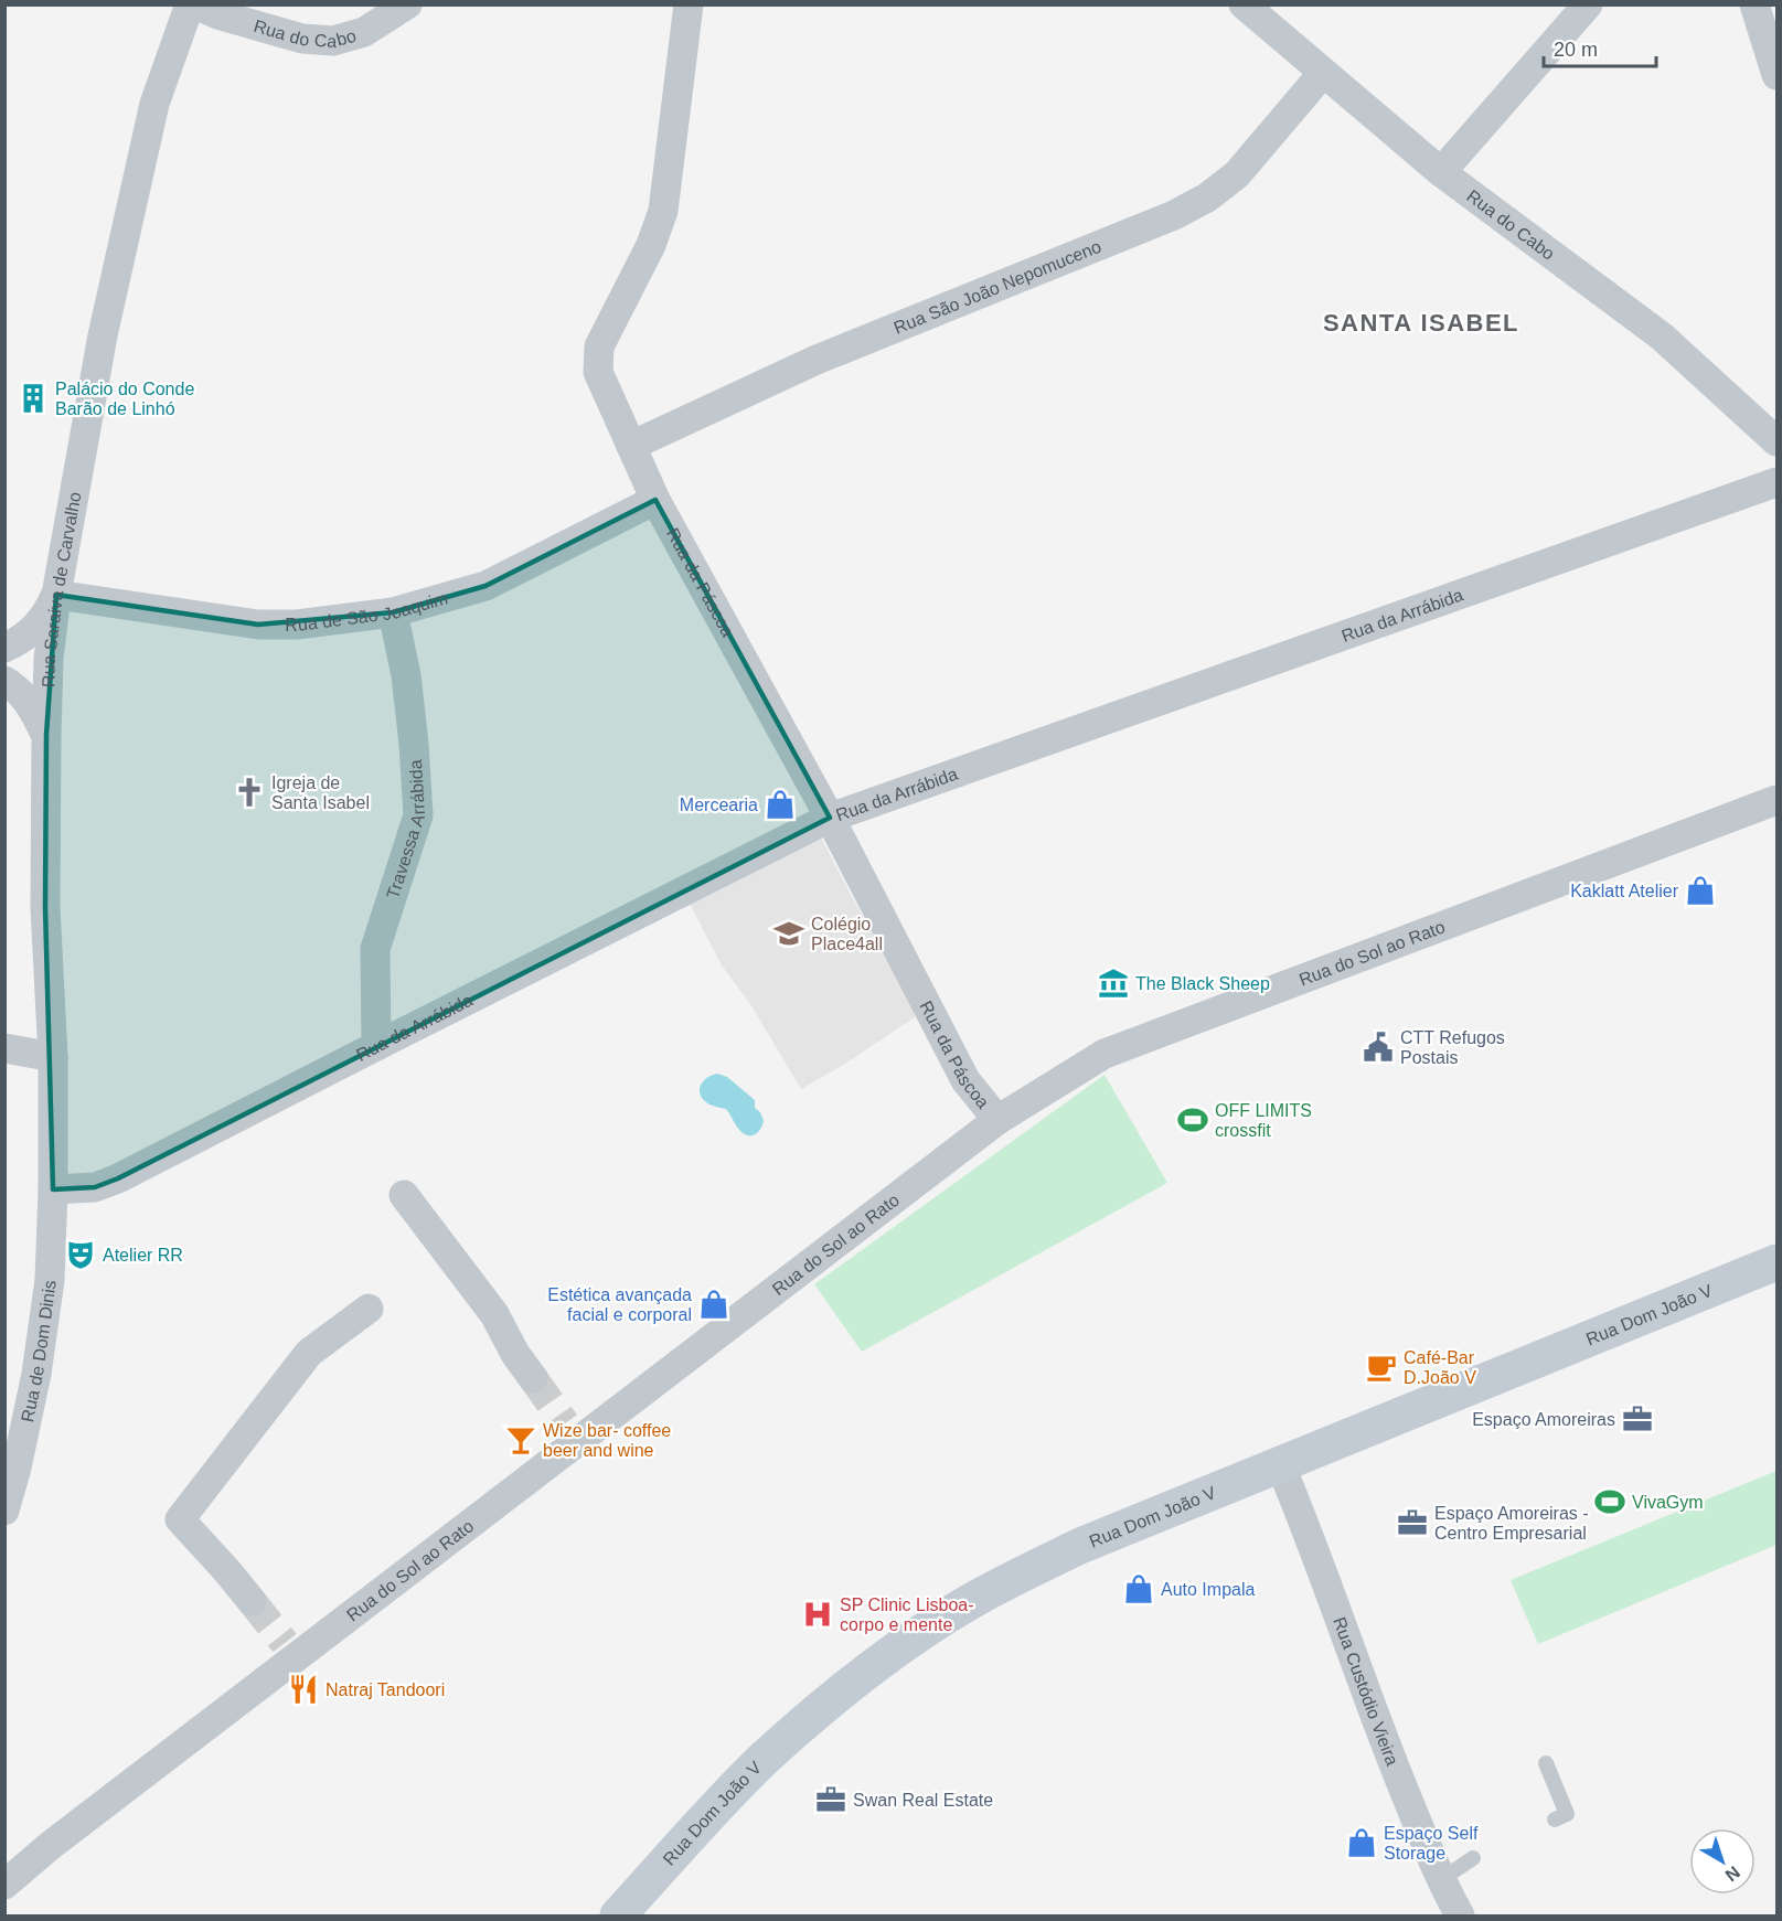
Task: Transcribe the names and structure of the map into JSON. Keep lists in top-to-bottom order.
{
  "streets": {
    "main road": ["Rua Dom João V"],
    "street": [
      "Rua do Cabo",
      "Rua São João Nepomuceno",
      "Rua da Páscoa",
      "Rua Saraiva de Carvalho",
      "Rua de São Joaquim",
      "Rua da Arrábida",
      "Travessa Arrábida",
      "Rua do Sol ao Rato",
      "Rua de Dom Dinis",
      "Rua Custódio Vieira"
    ]
  },
  "crossings": [
    ["Rua do Cabo", "Rua São João Nepomuceno"],
    ["Rua São João Nepomuceno", "Rua da Páscoa"],
    ["Rua da Páscoa", "Rua de São Joaquim"],
    ["Rua da Páscoa", "Rua da Arrábida"],
    ["Rua da Páscoa", "Rua do Sol ao Rato"],
    ["Rua Saraiva de Carvalho", "Rua de São Joaquim"],
    ["Rua Saraiva de Carvalho", "Rua da Arrábida"],
    ["Rua Saraiva de Carvalho", "Rua de Dom Dinis"],
    ["Rua de São Joaquim", "Travessa Arrábida"],
    ["Rua da Arrábida", "Travessa Arrábida"],
    ["Rua da Arrábida", "Rua de Dom Dinis"],
    ["Rua Dom João V", "Rua Custódio Vieira"]
  ],
  "districts": ["SANTA ISABEL"],
  "places": {
    "building": ["Palácio do Conde Barão de Linhó"],
    "church": ["Igreja de Santa Isabel"],
    "shop": [
      "Mercearia",
      "Kaklatt Atelier",
      "Estética avançada facial e corporal",
      "Auto Impala",
      "Espaço Self Storage"
    ],
    "school or university": ["Colégio Place4all"],
    "museum": ["The Black Sheep"],
    "public building": ["CTT Refugos Postais"],
    "sports": ["OFF LIMITS crossfit", "VivaGym"],
    "theatre": ["Atelier RR"],
    "cafe": ["Café-Bar D.João V"],
    "office": ["Espaço Amoreiras", "Espaço Amoreiras - Centro Empresarial", "Swan Real Estate"],
    "bar": ["Wize bar- coffee beer and wine"],
    "hospital": ["SP Clinic Lisboa- corpo e mente"],
    "restaurant": ["Natraj Tandoori"]
  },
  "scale_bar": "20 m",
  "north": "bottom right"
}
